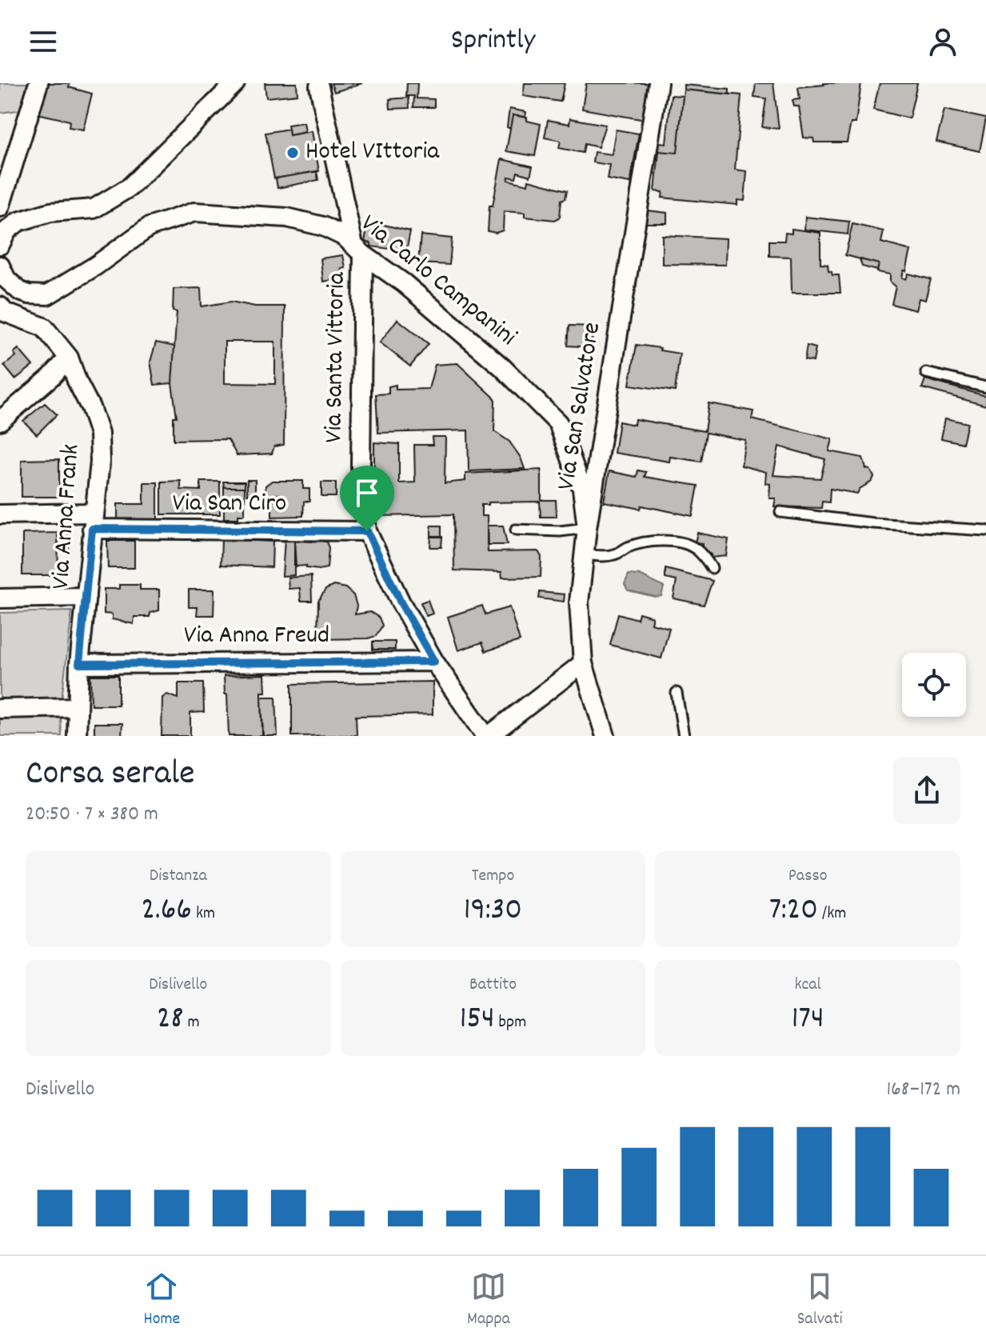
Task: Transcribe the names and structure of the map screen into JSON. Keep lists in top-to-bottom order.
{
  "streets": {
    "street": [
      "Via Carlo Campanini",
      "Via Santa Vittoria",
      "Via San Salvatore",
      "Via San Ciro",
      "Via Anna Frank",
      "Via Anna Freud"
    ]
  },
  "crossings": [
    ["Via Carlo Campanini", "Via Santa Vittoria"],
    ["Via Carlo Campanini", "Via San Salvatore"],
    ["Via Santa Vittoria", "Via San Ciro"],
    ["Via Santa Vittoria", "Via Anna Freud"],
    ["Via San Ciro", "Via Anna Frank"],
    ["Via Anna Frank", "Via Anna Freud"]
  ],
  "places": ["Hotel VIttoria"],
  "page": {
    "header": "Sprintly",
    "heading": ["Corsa serale", "20:50 · 7 × 380 m"],
    "stats": [
      ["Distanza", "2.66 km"],
      ["Tempo", "19:30"],
      ["Passo", "7:20 /km"],
      ["Dislivello", "28 m"],
      ["Battito", "154 bpm"],
      ["kcal", "174"]
    ],
    "chart": ["Dislivello", "168–172 m"],
    "tabs": ["Home", "Mappa", "Salvati"]
  }
}
